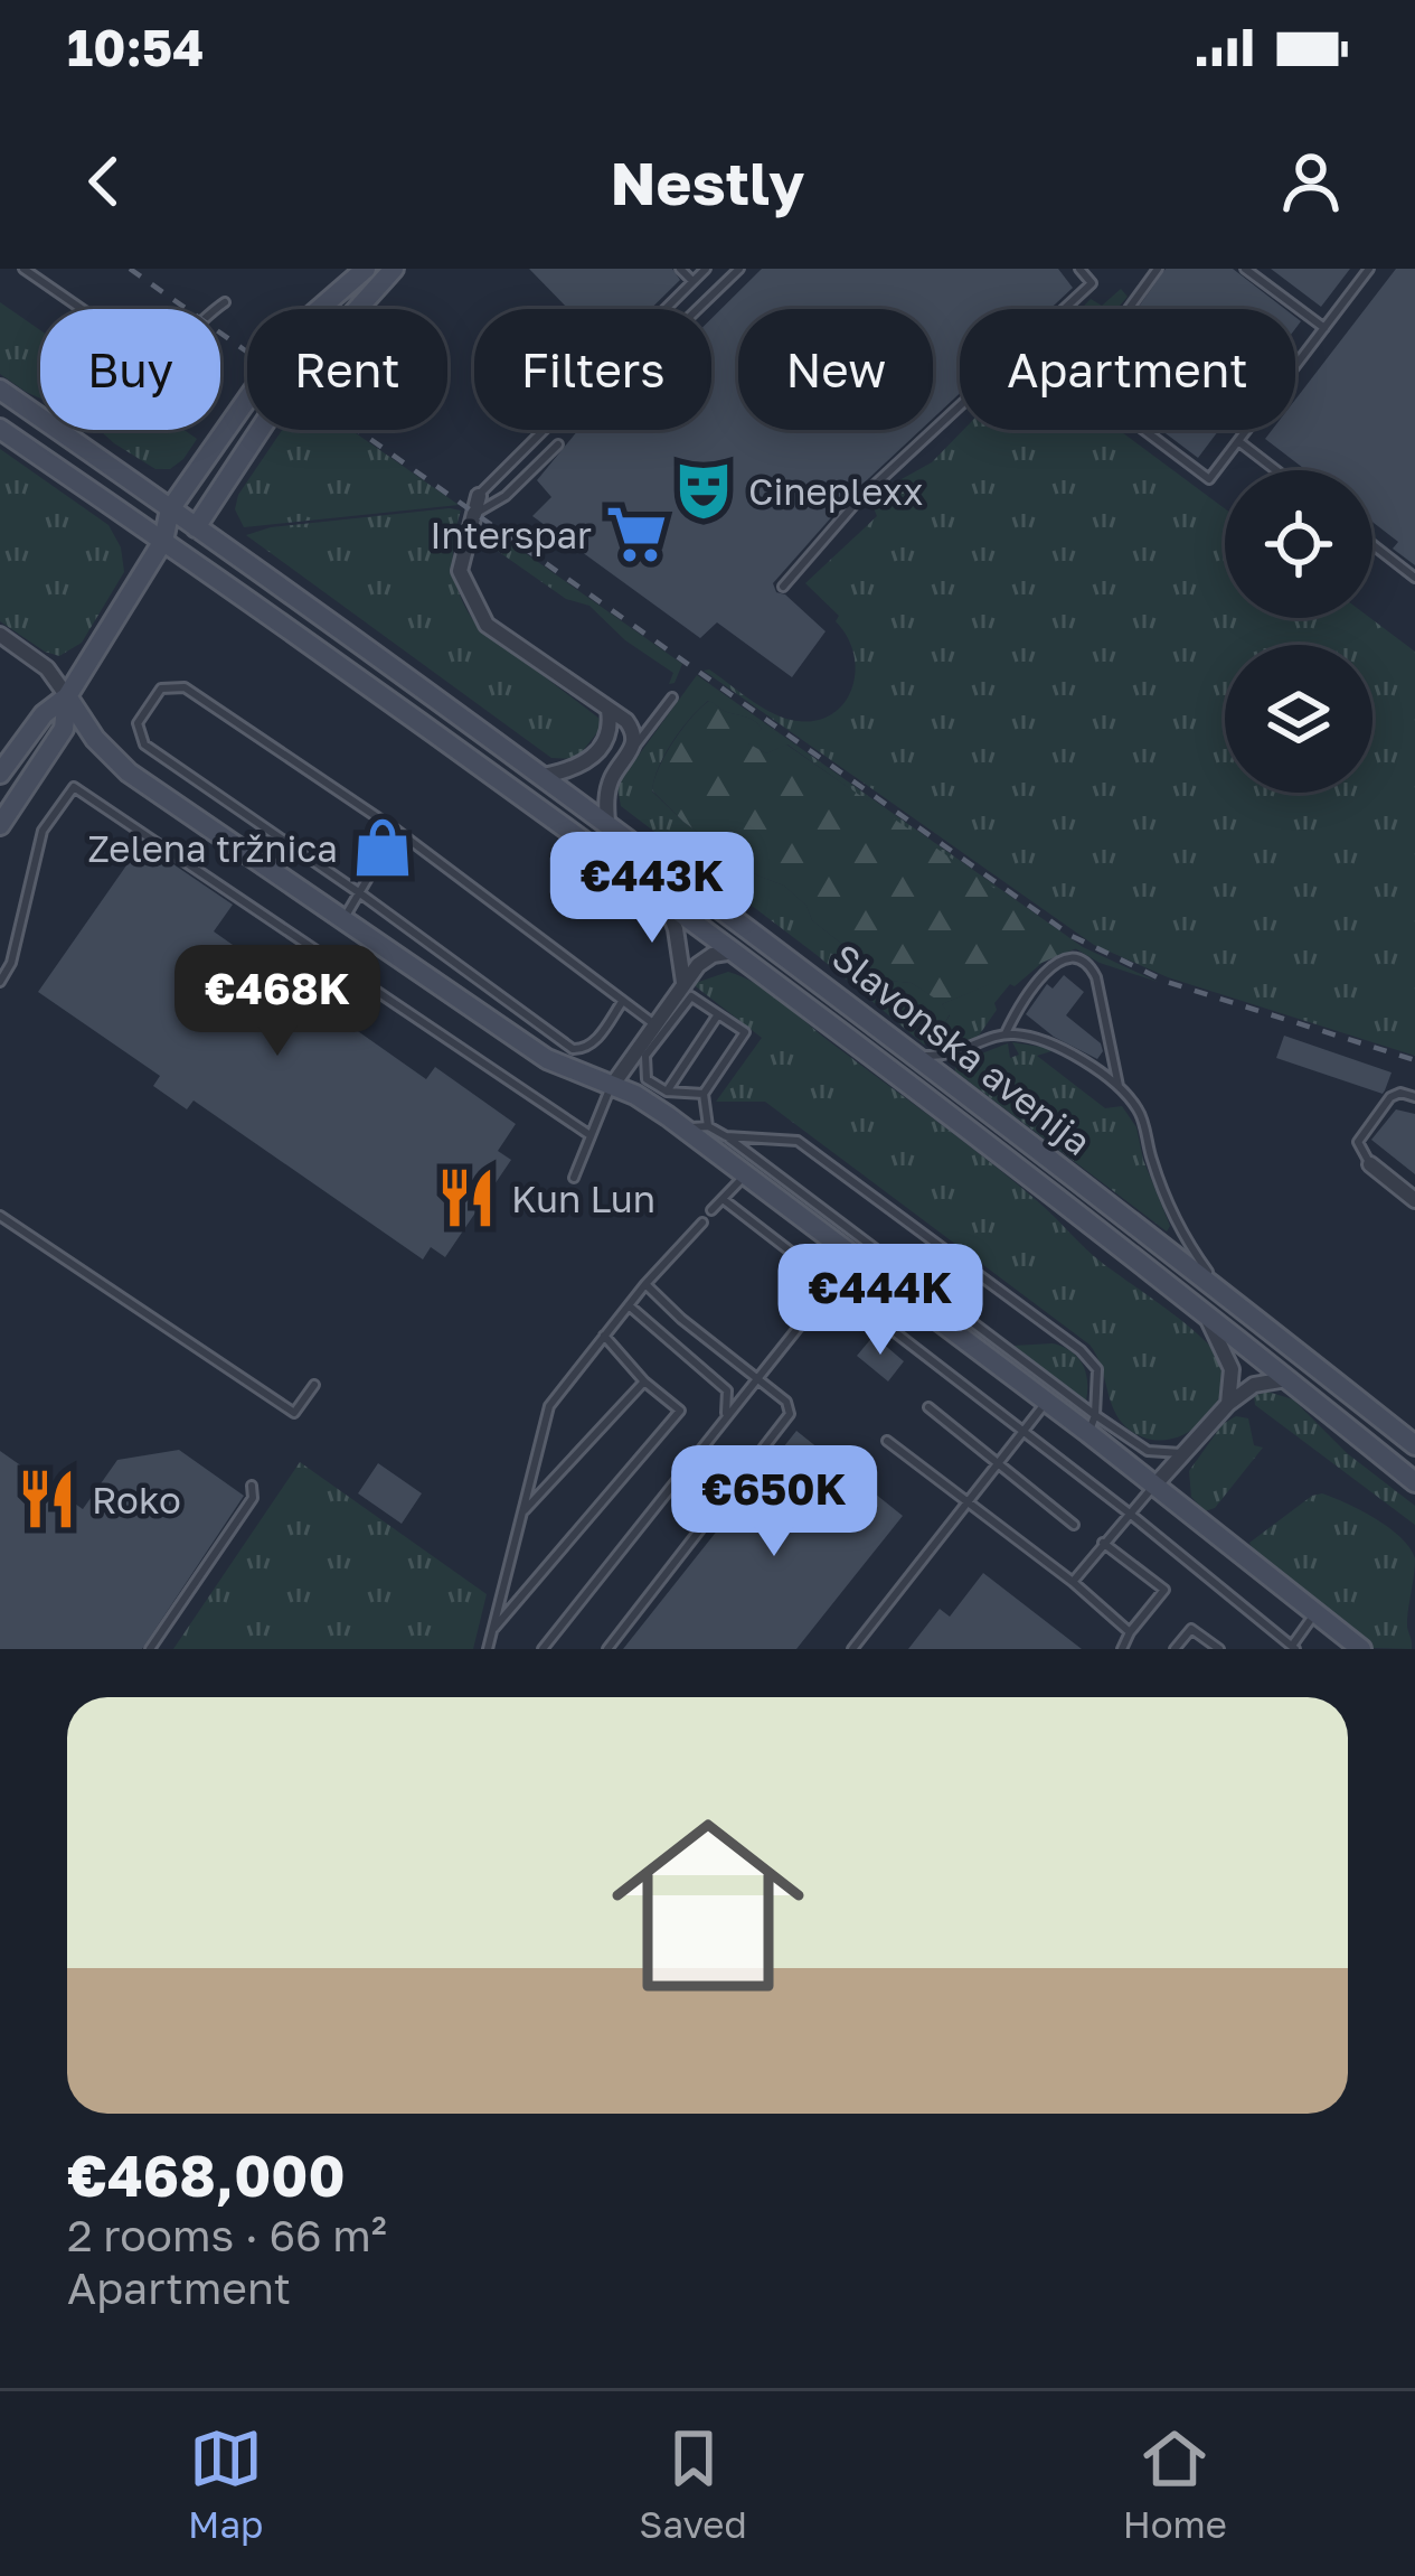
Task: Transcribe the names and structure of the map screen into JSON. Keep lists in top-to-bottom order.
{
  "streets": {
    "main road": ["Slavonska avenija"]
  },
  "places": {
    "theatre": ["Cineplexx"],
    "supermarket": ["Interspar"],
    "shop": ["Zelena tržnica"],
    "restaurant": ["Kun Lun", "Roko"]
  },
  "page": {
    "status": "10:54",
    "header": "Nestly",
    "chip": [
      "Buy",
      "Rent",
      "Filters",
      "New",
      "Apartment"
    ],
    "price": [
      "€443K",
      "€468K",
      "€444K",
      "€650K"
    ],
    "list": [
      {
        "name": "€468,000",
        "note": "2 rooms · 66 m² · Apartment"
      }
    ],
    "tabs": ["Map", "Saved", "Home"]
  }
}
